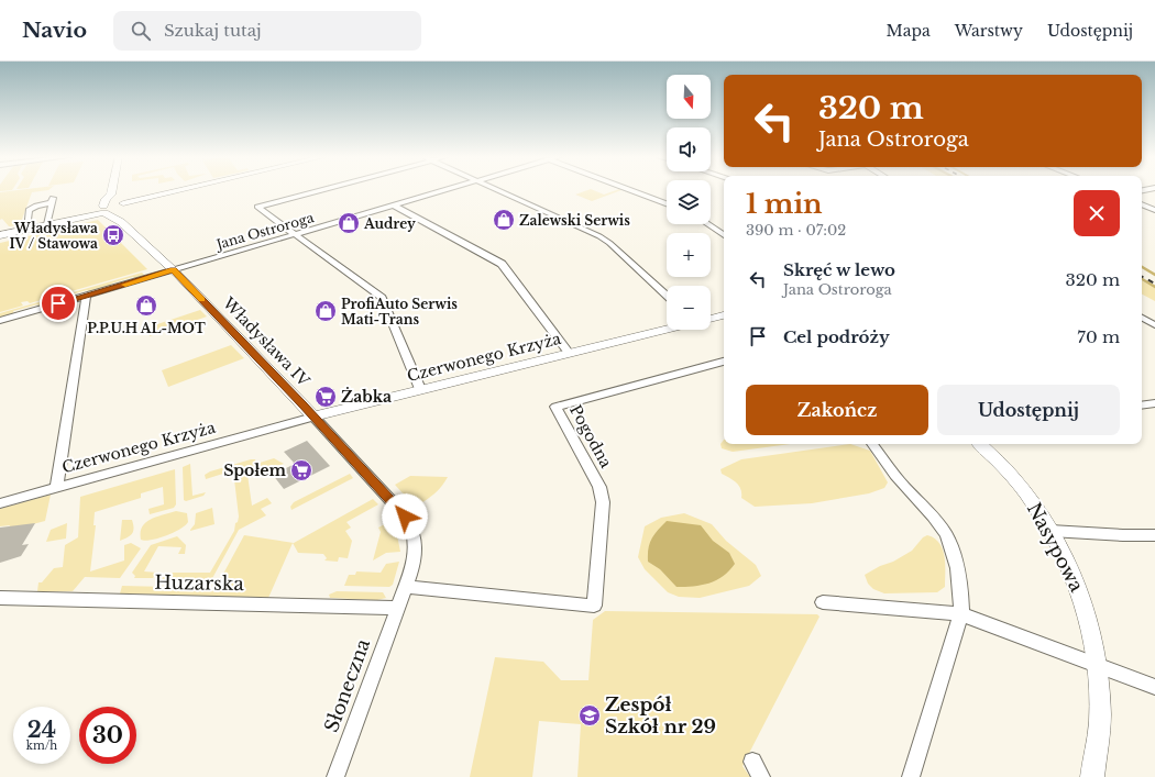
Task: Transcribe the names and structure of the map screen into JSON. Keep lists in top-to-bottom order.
{
  "streets": {
    "street": [
      "Jana Ostroroga",
      "Władysława IV",
      "Czerwonego Krzyża",
      "Pogodna",
      "Nasypowa",
      "Huzarska",
      "Słoneczna"
    ]
  },
  "crossings": [
    ["Jana Ostroroga", "Władysława IV"],
    ["Władysława IV", "Czerwonego Krzyża"],
    ["Władysława IV", "Pogodna"],
    ["Władysława IV", "Huzarska"],
    ["Władysława IV", "Słoneczna"],
    ["Huzarska", "Słoneczna"]
  ],
  "places": {
    "shop": [
      "Zalewski Serwis",
      "Audrey",
      "P.P.U.H AL-MOT",
      "ProfiAuto Serwis Mati-Trans"
    ],
    "bus stop": ["Władysława IV / Stawowa"],
    "supermarket": ["Żabka", "Społem"],
    "school or university": ["Zespół Szkół nr 29"]
  },
  "north": "bottom",
  "page": {
    "header": "Navio",
    "search": "Szukaj tutaj",
    "nav": ["Mapa", "Warstwy", "Udostępnij"],
    "map_buttons": ["+", "−"],
    "turn": ["320 m", "Jana Ostroroga"],
    "heading": ["1 min", "390 m · 07:02"],
    "list": [
      {
        "name": "Skręć w lewo",
        "note": "Jana Ostroroga",
        "value": "320 m"
      },
      {
        "name": "Cel podróży",
        "value": "70 m"
      }
    ],
    "buttons": ["Zakończ", "Udostępnij"],
    "speed": "24 km/h",
    "limit": "30"
  }
}
